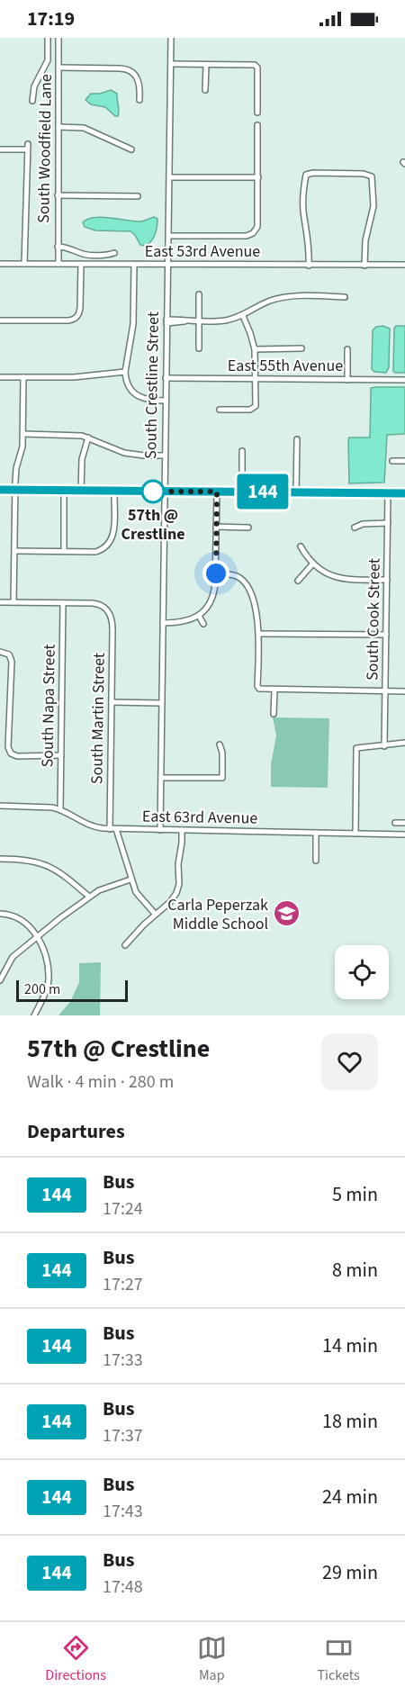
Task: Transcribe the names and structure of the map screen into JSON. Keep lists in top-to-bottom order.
{
  "streets": {
    "street": [
      "South Woodfield Lane",
      "East 53rd Avenue",
      "East 55th Avenue",
      "South Crestline Street",
      "South Cook Street",
      "South Napa Street",
      "South Martin Street",
      "East 63rd Avenue"
    ]
  },
  "crossings": [
    ["South Woodfield Lane", "East 53rd Avenue"],
    ["East 53rd Avenue", "South Crestline Street"],
    ["East 55th Avenue", "South Crestline Street"],
    ["South Crestline Street", "East 63rd Avenue"],
    ["South Napa Street", "South Martin Street"],
    ["South Napa Street", "East 63rd Avenue"],
    ["South Martin Street", "East 63rd Avenue"]
  ],
  "places": {
    "other": ["57th @ Crestline"],
    "school or university": ["Carla Peperzak Middle School"]
  },
  "lines": ["bus line 144"],
  "scale_bar": "200 m",
  "page": {
    "status": "17:19",
    "on_map": "144",
    "scale": "200 m",
    "heading": [
      ["57th @ Crestline", "Walk · 4 min · 280 m"],
      "Departures"
    ],
    "list": [
      {
        "mark": "144",
        "name": "Bus",
        "note": "17:24",
        "value": "5 min"
      },
      {
        "mark": "144",
        "name": "Bus",
        "note": "17:27",
        "value": "8 min"
      },
      {
        "mark": "144",
        "name": "Bus",
        "note": "17:33",
        "value": "14 min"
      },
      {
        "mark": "144",
        "name": "Bus",
        "note": "17:37",
        "value": "18 min"
      },
      {
        "mark": "144",
        "name": "Bus",
        "note": "17:43",
        "value": "24 min"
      },
      {
        "mark": "144",
        "name": "Bus",
        "note": "17:48",
        "value": "29 min"
      }
    ],
    "tabs": ["Directions", "Map", "Tickets"]
  }
}
